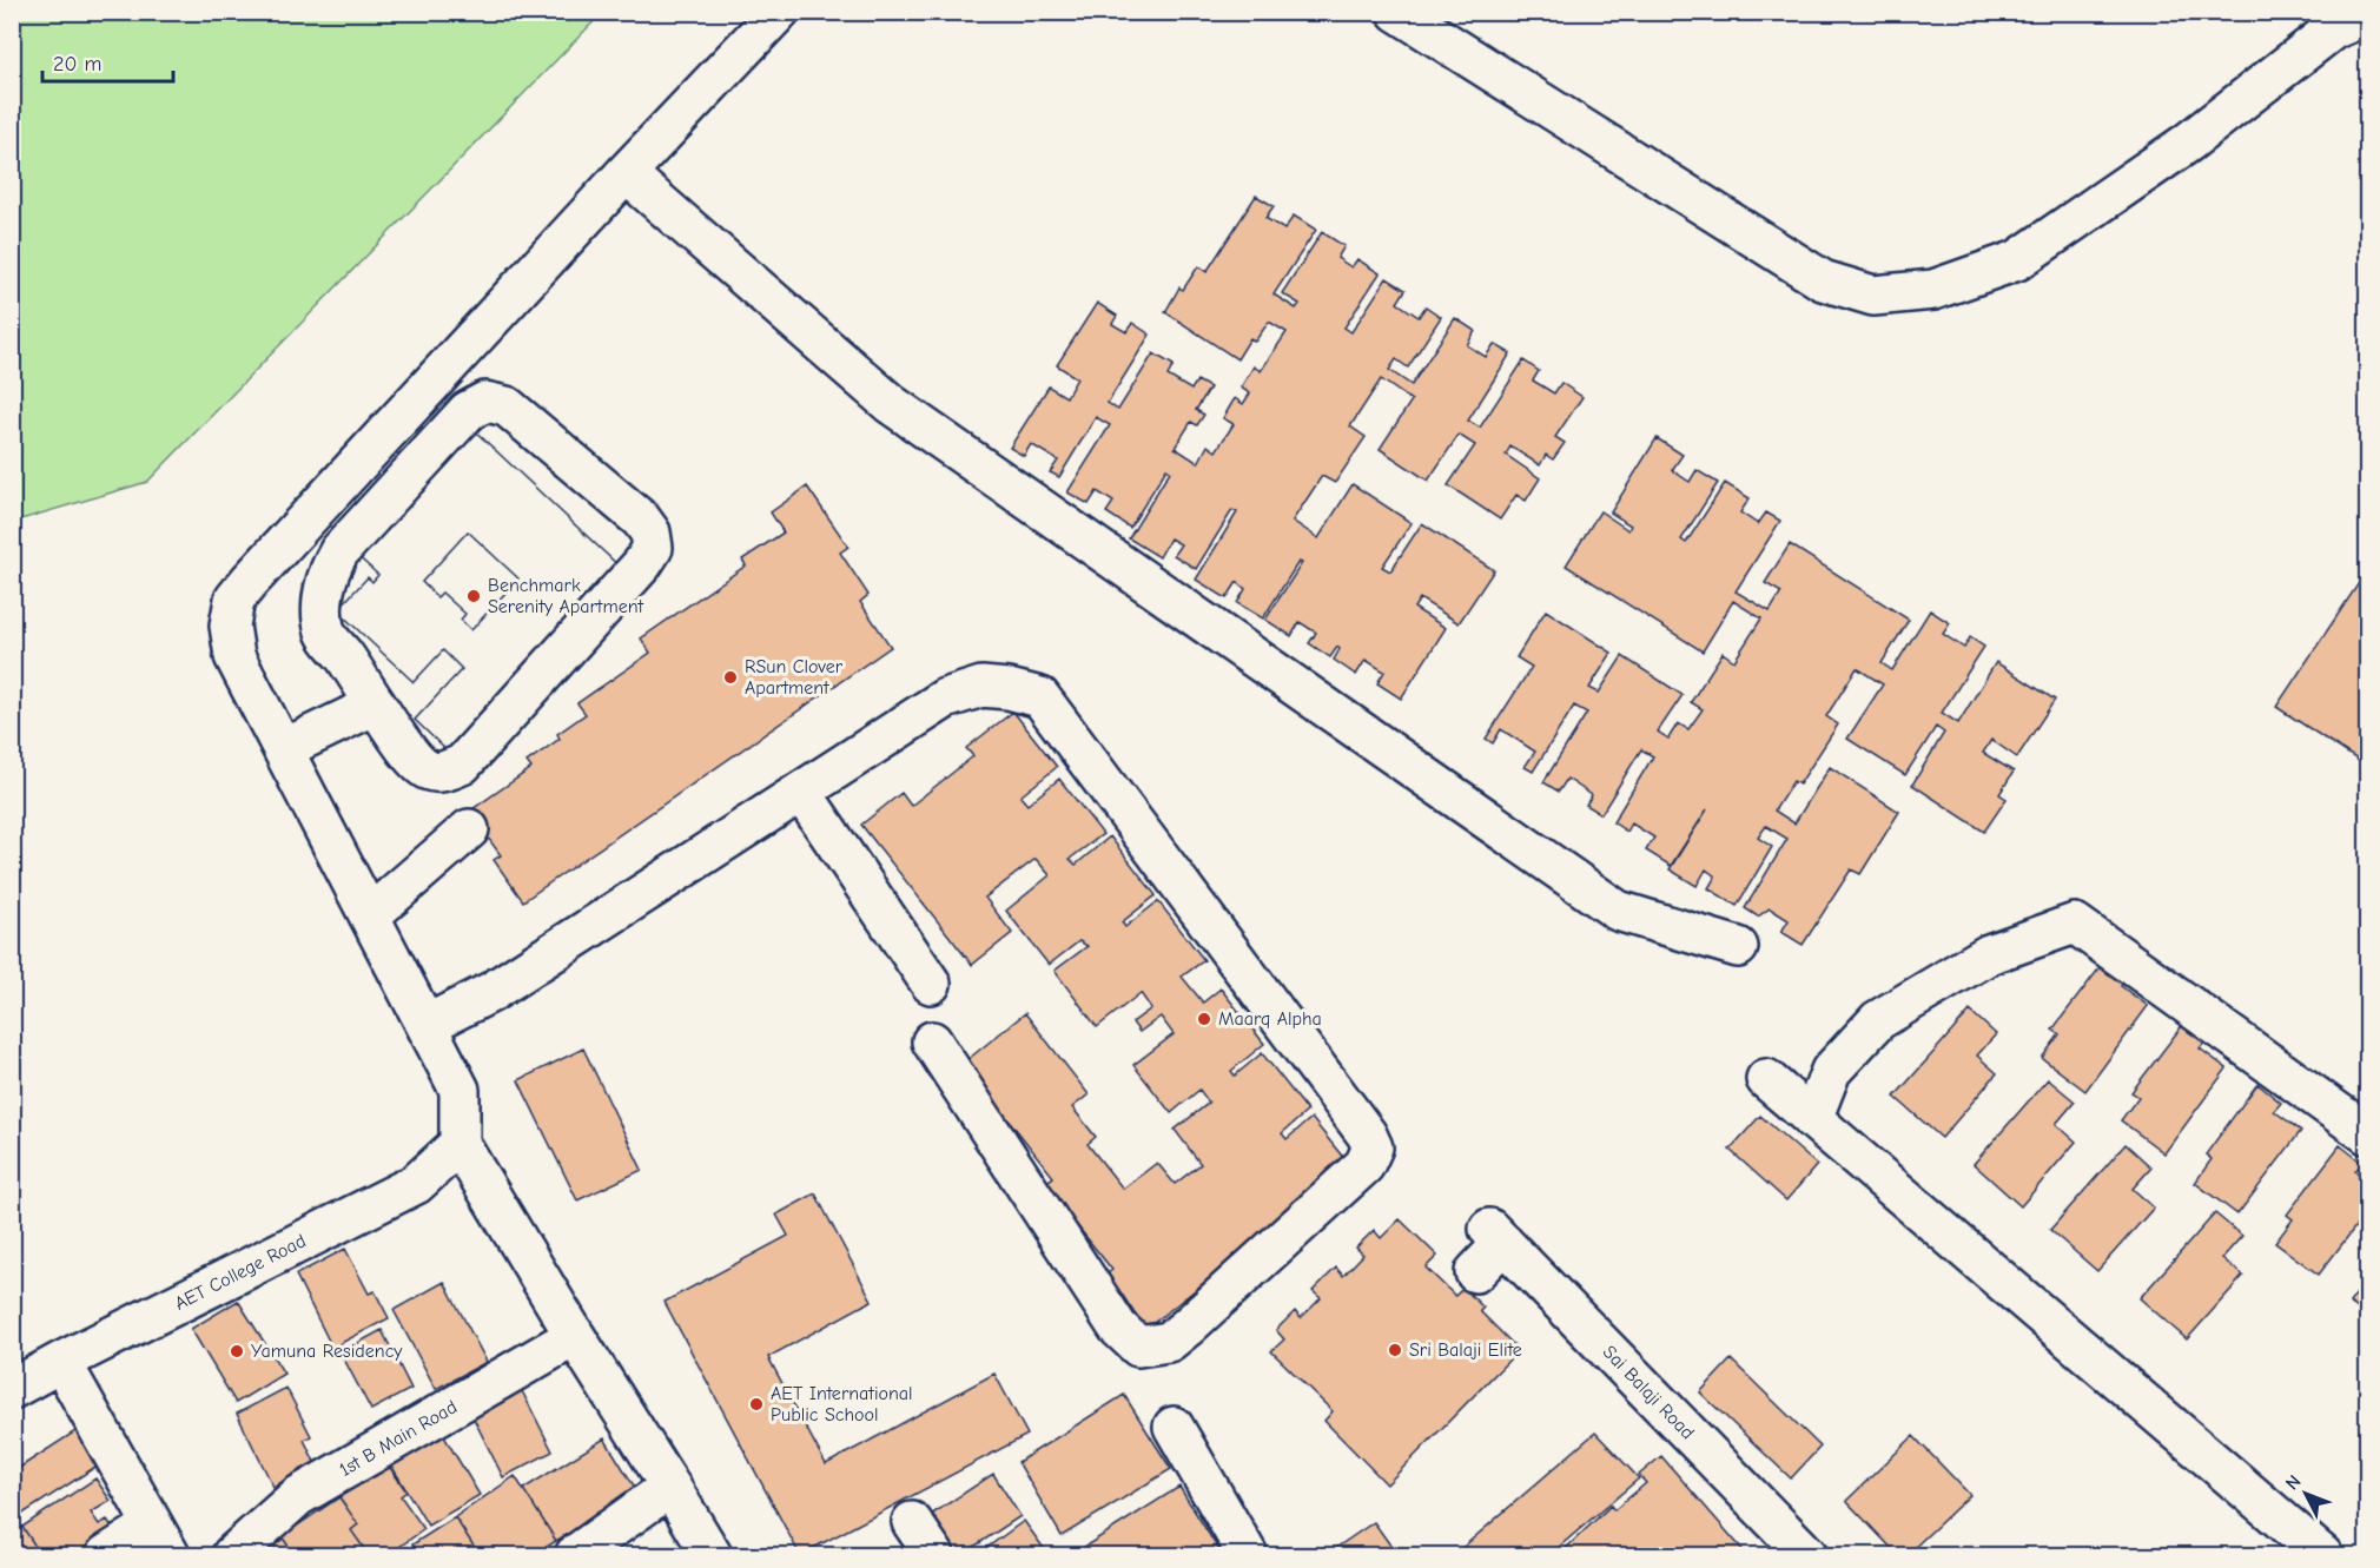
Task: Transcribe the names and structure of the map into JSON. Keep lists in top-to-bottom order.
{
  "streets": {
    "street": ["AET College Road", "Sai Balaji Road", "1st B Main Road"]
  },
  "places": [
    "Benchmark Serenity Apartment",
    "RSun Clover Apartment",
    "Maarq Alpha",
    "Sri Balaji Elite",
    "Yamuna Residency",
    "AET International Public School"
  ],
  "scale_bar": "20 m",
  "north": "top left"
}
